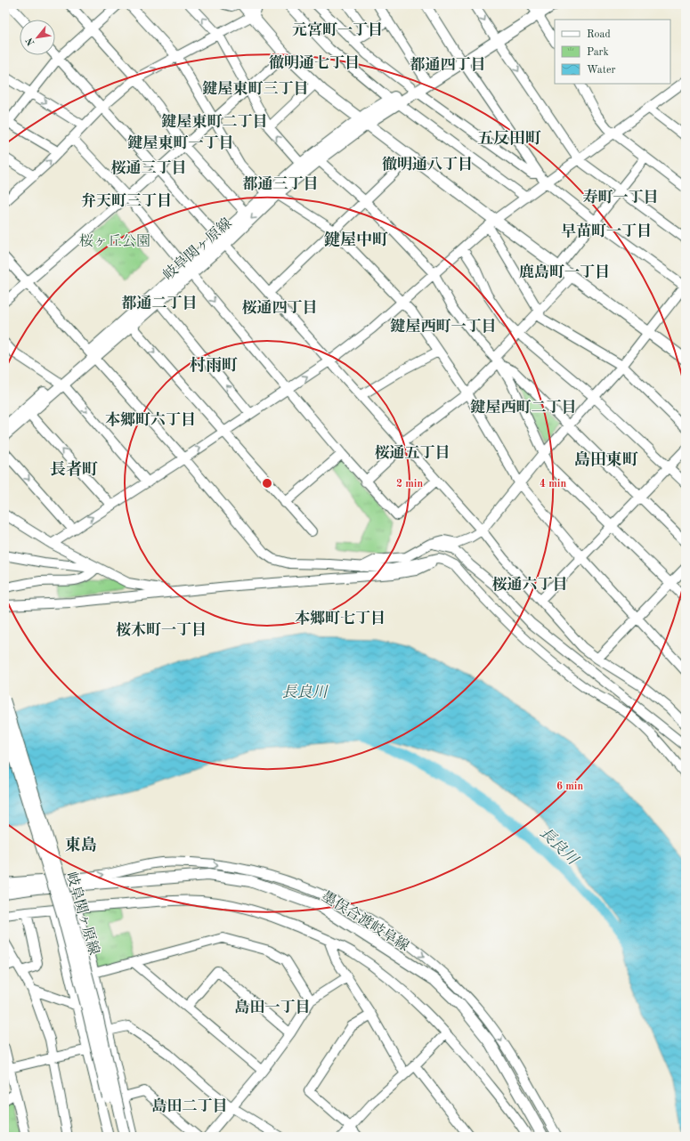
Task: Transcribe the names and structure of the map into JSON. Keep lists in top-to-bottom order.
{
  "streets": {
    "main road": ["岐阜関ヶ原線", "墨俣合渡岐阜線"]
  },
  "districts": [
    "元宮町一丁目",
    "徹明通七丁目",
    "都通四丁目",
    "鍵屋東町三丁目",
    "鍵屋東町二丁目",
    "五反田町",
    "鍵屋東町一丁目",
    "徹明通八丁目",
    "桜通三丁目",
    "都通三丁目",
    "寿町一丁目",
    "弁天町三丁目",
    "早苗町一丁目",
    "鍵屋中町",
    "鹿島町一丁目",
    "都通二丁目",
    "桜通四丁目",
    "鍵屋西町一丁目",
    "村雨町",
    "鍵屋西町二丁目",
    "本郷町六丁目",
    "桜通五丁目",
    "島田東町",
    "長者町",
    "桜通六丁目",
    "本郷町七丁目",
    "桜木町一丁目",
    "東島",
    "島田一丁目",
    "島田二丁目"
  ],
  "water": ["長良川"],
  "parks": ["桜ヶ丘公園"],
  "legend": ["Road", "Park", "Water"],
  "north": "bottom left",
  "rings": ["2 min", "4 min", "6 min"]
}
